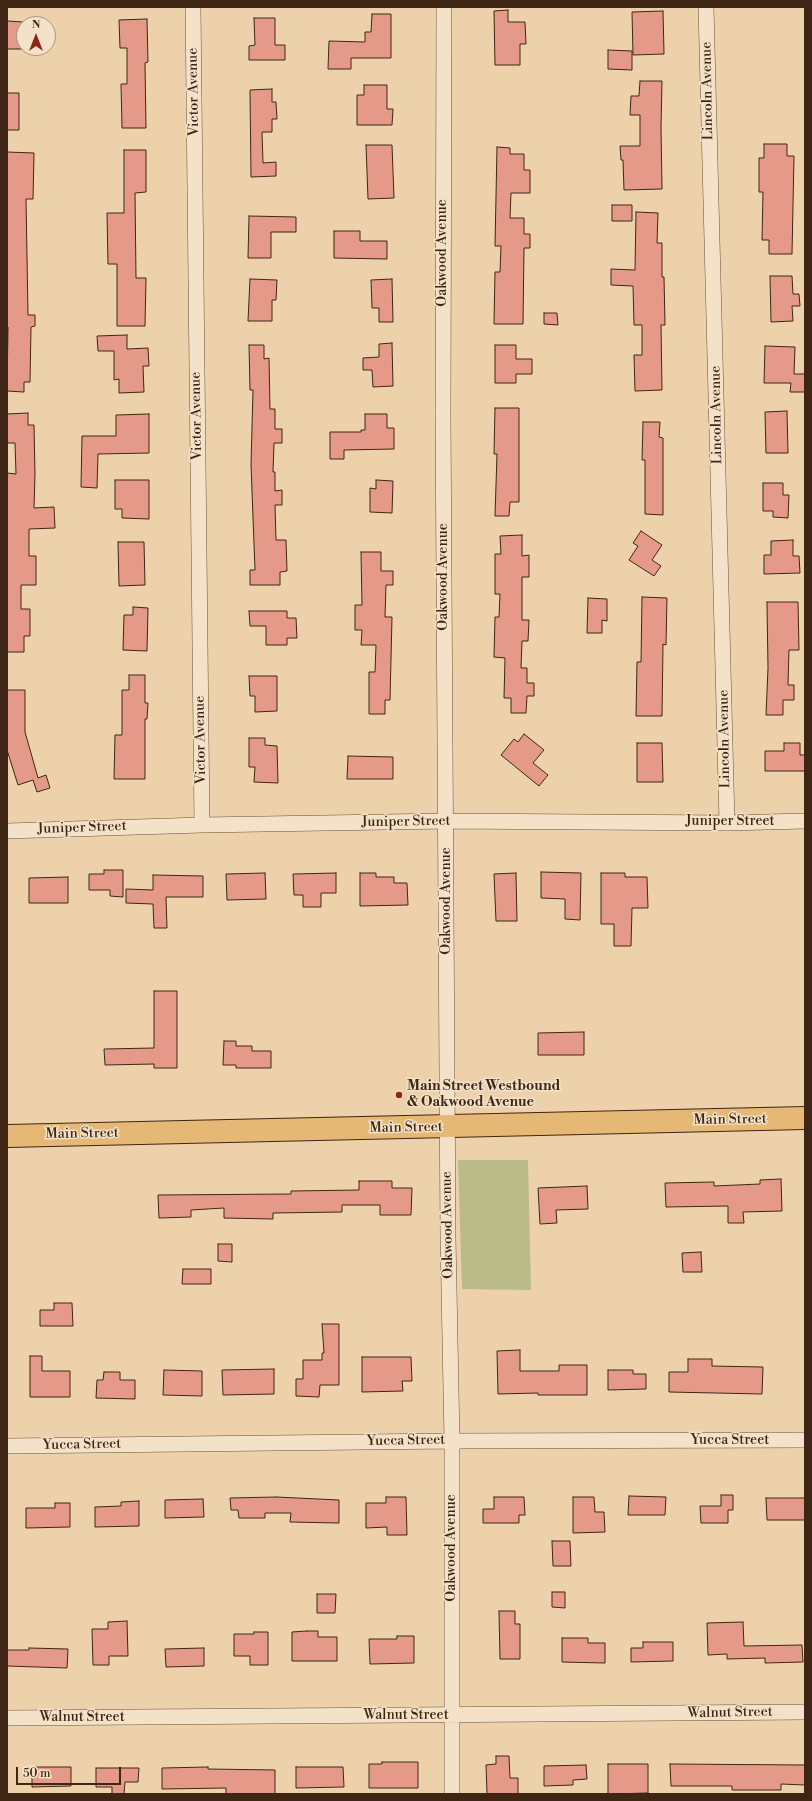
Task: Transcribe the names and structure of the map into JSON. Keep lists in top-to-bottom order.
{
  "streets": {
    "main road": ["Main Street"],
    "street": [
      "Lincoln Avenue",
      "Victor Avenue",
      "Oakwood Avenue",
      "Juniper Street",
      "Yucca Street",
      "Walnut Street"
    ]
  },
  "crossings": [
    ["Lincoln Avenue", "Juniper Street"],
    ["Victor Avenue", "Juniper Street"],
    ["Oakwood Avenue", "Juniper Street"],
    ["Oakwood Avenue", "Main Street"],
    ["Oakwood Avenue", "Yucca Street"],
    ["Oakwood Avenue", "Walnut Street"]
  ],
  "places": ["Main Street Westbound & Oakwood Avenue"],
  "scale_bar": "50 m",
  "north": "top"
}
